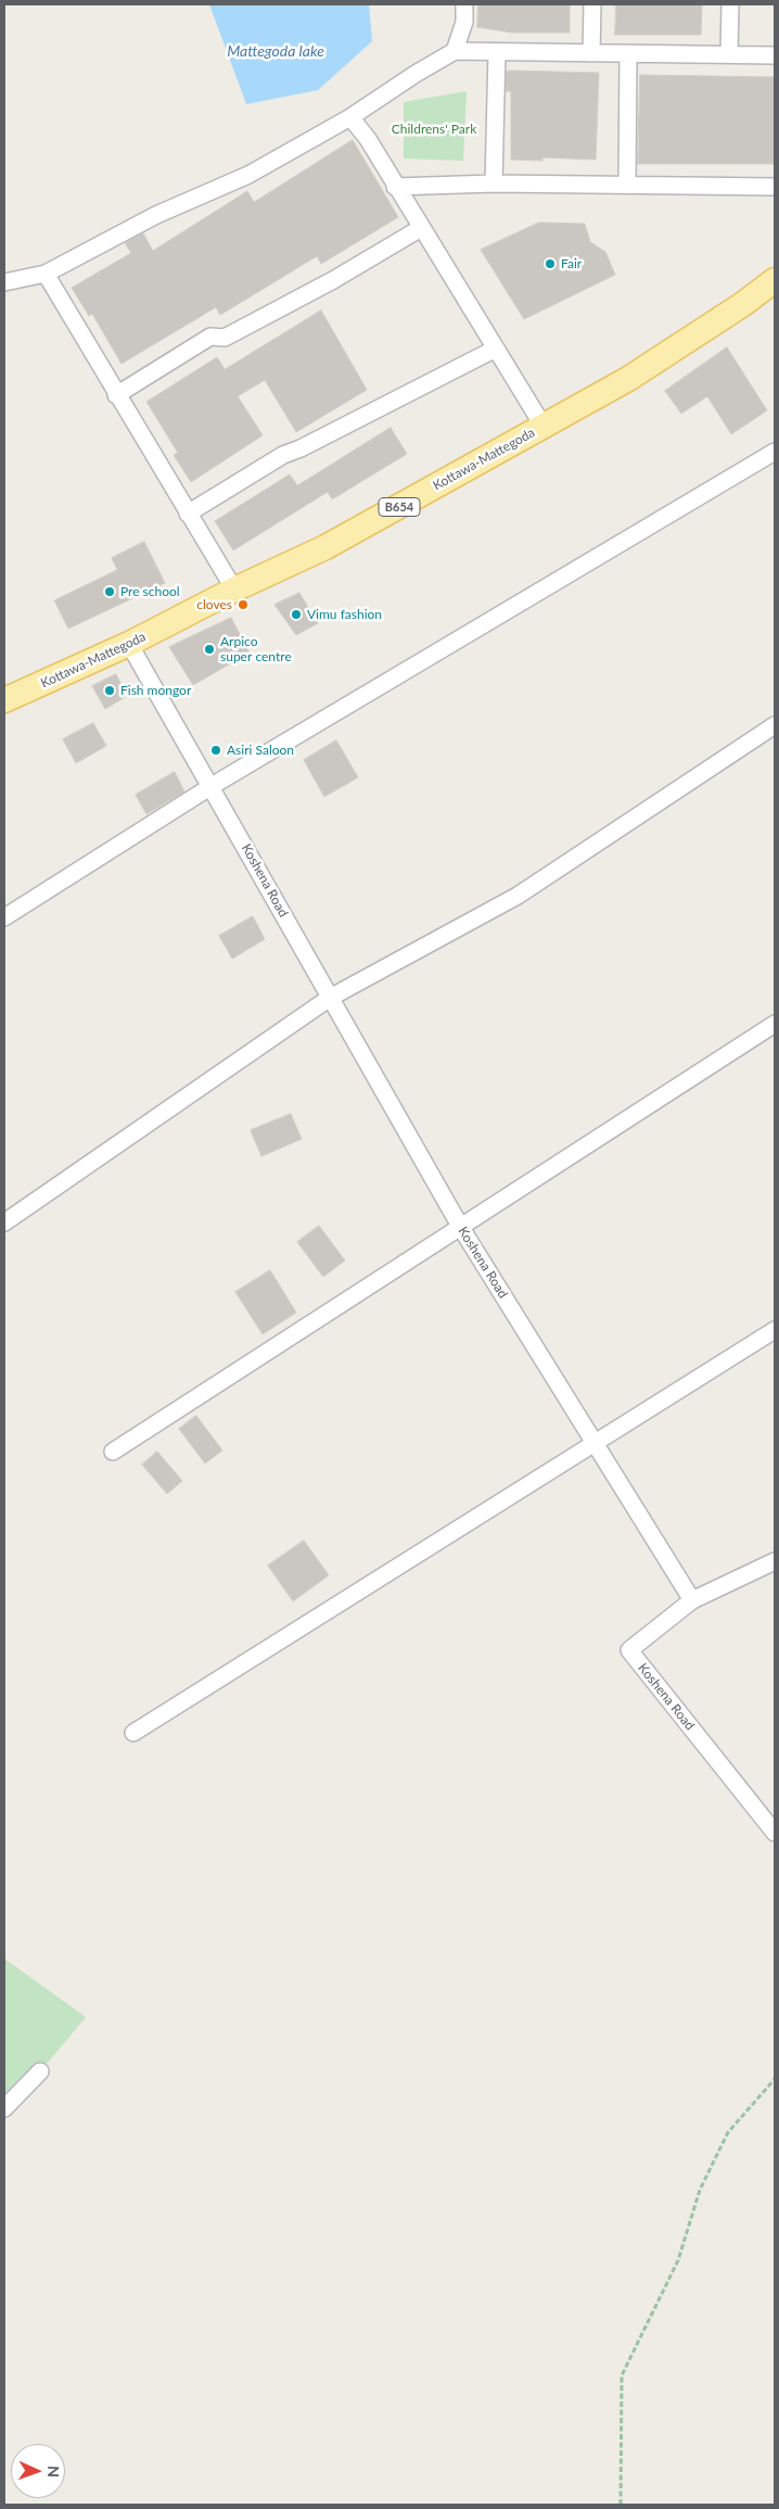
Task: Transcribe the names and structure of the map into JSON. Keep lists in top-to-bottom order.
{
  "streets": {
    "main road": ["Kottawa-Mattegoda", "B654"],
    "street": ["Koshena Road"]
  },
  "crossings": [
    ["Kottawa-Mattegoda", "Koshena Road"]
  ],
  "water": ["Mattegoda lake"],
  "parks": ["Childrens' Park"],
  "places": [
    "Fair",
    "Pre school",
    "cloves",
    "Vimu fashion",
    "Arpico super centre",
    "Fish mongor",
    "Asiri Saloon"
  ],
  "north": "right"
}
